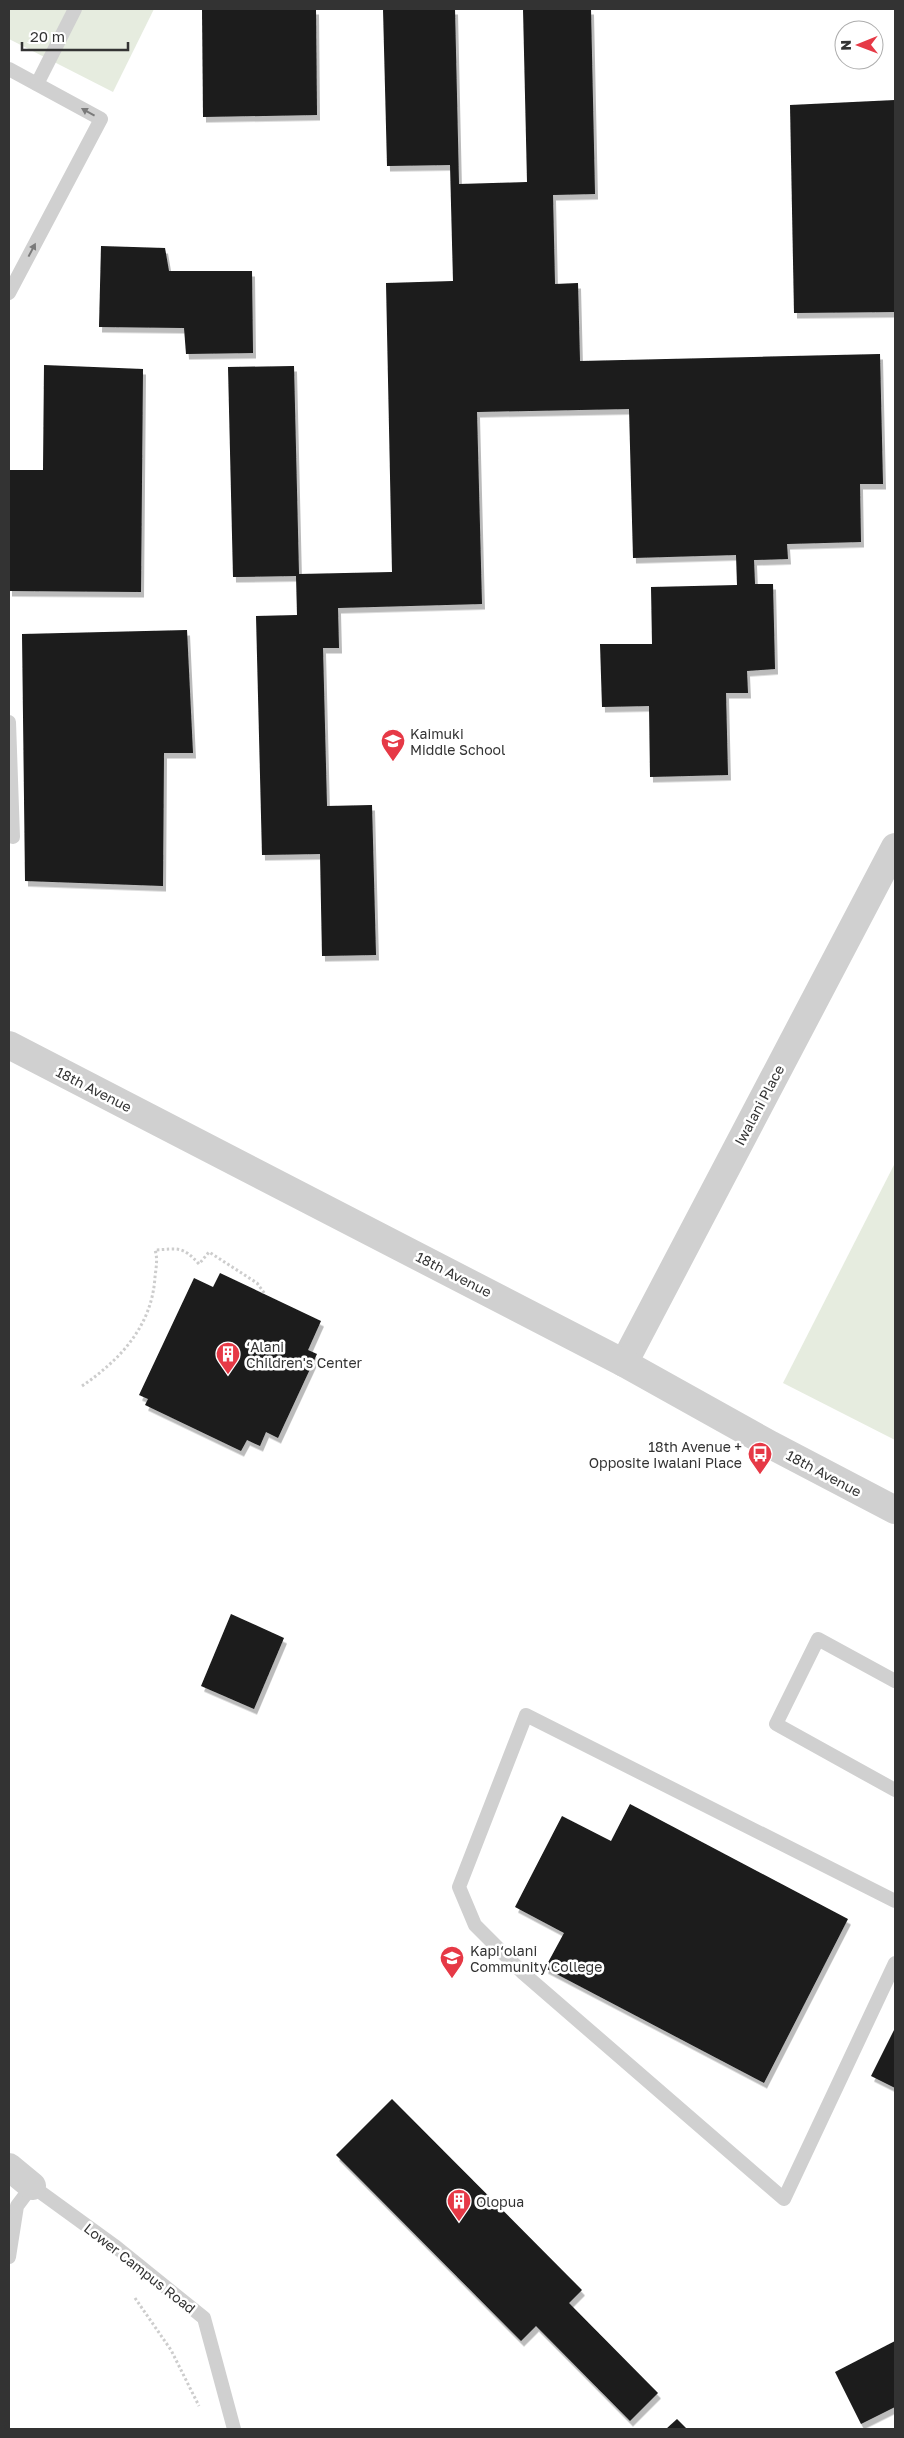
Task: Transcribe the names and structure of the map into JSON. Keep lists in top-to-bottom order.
{
  "streets": {
    "street": ["18th Avenue", "Iwalani Place", "Lower Campus Road"]
  },
  "crossings": [
    ["18th Avenue", "Iwalani Place"]
  ],
  "places": {
    "school or university": ["Kaimuki Middle School", "Kapi‘olani Community College"],
    "building": ["‘Alani Children's Center", "Olopua"],
    "bus stop": ["18th Avenue + Opposite Iwalani Place"]
  },
  "scale_bar": "20 m",
  "north": "left"
}
